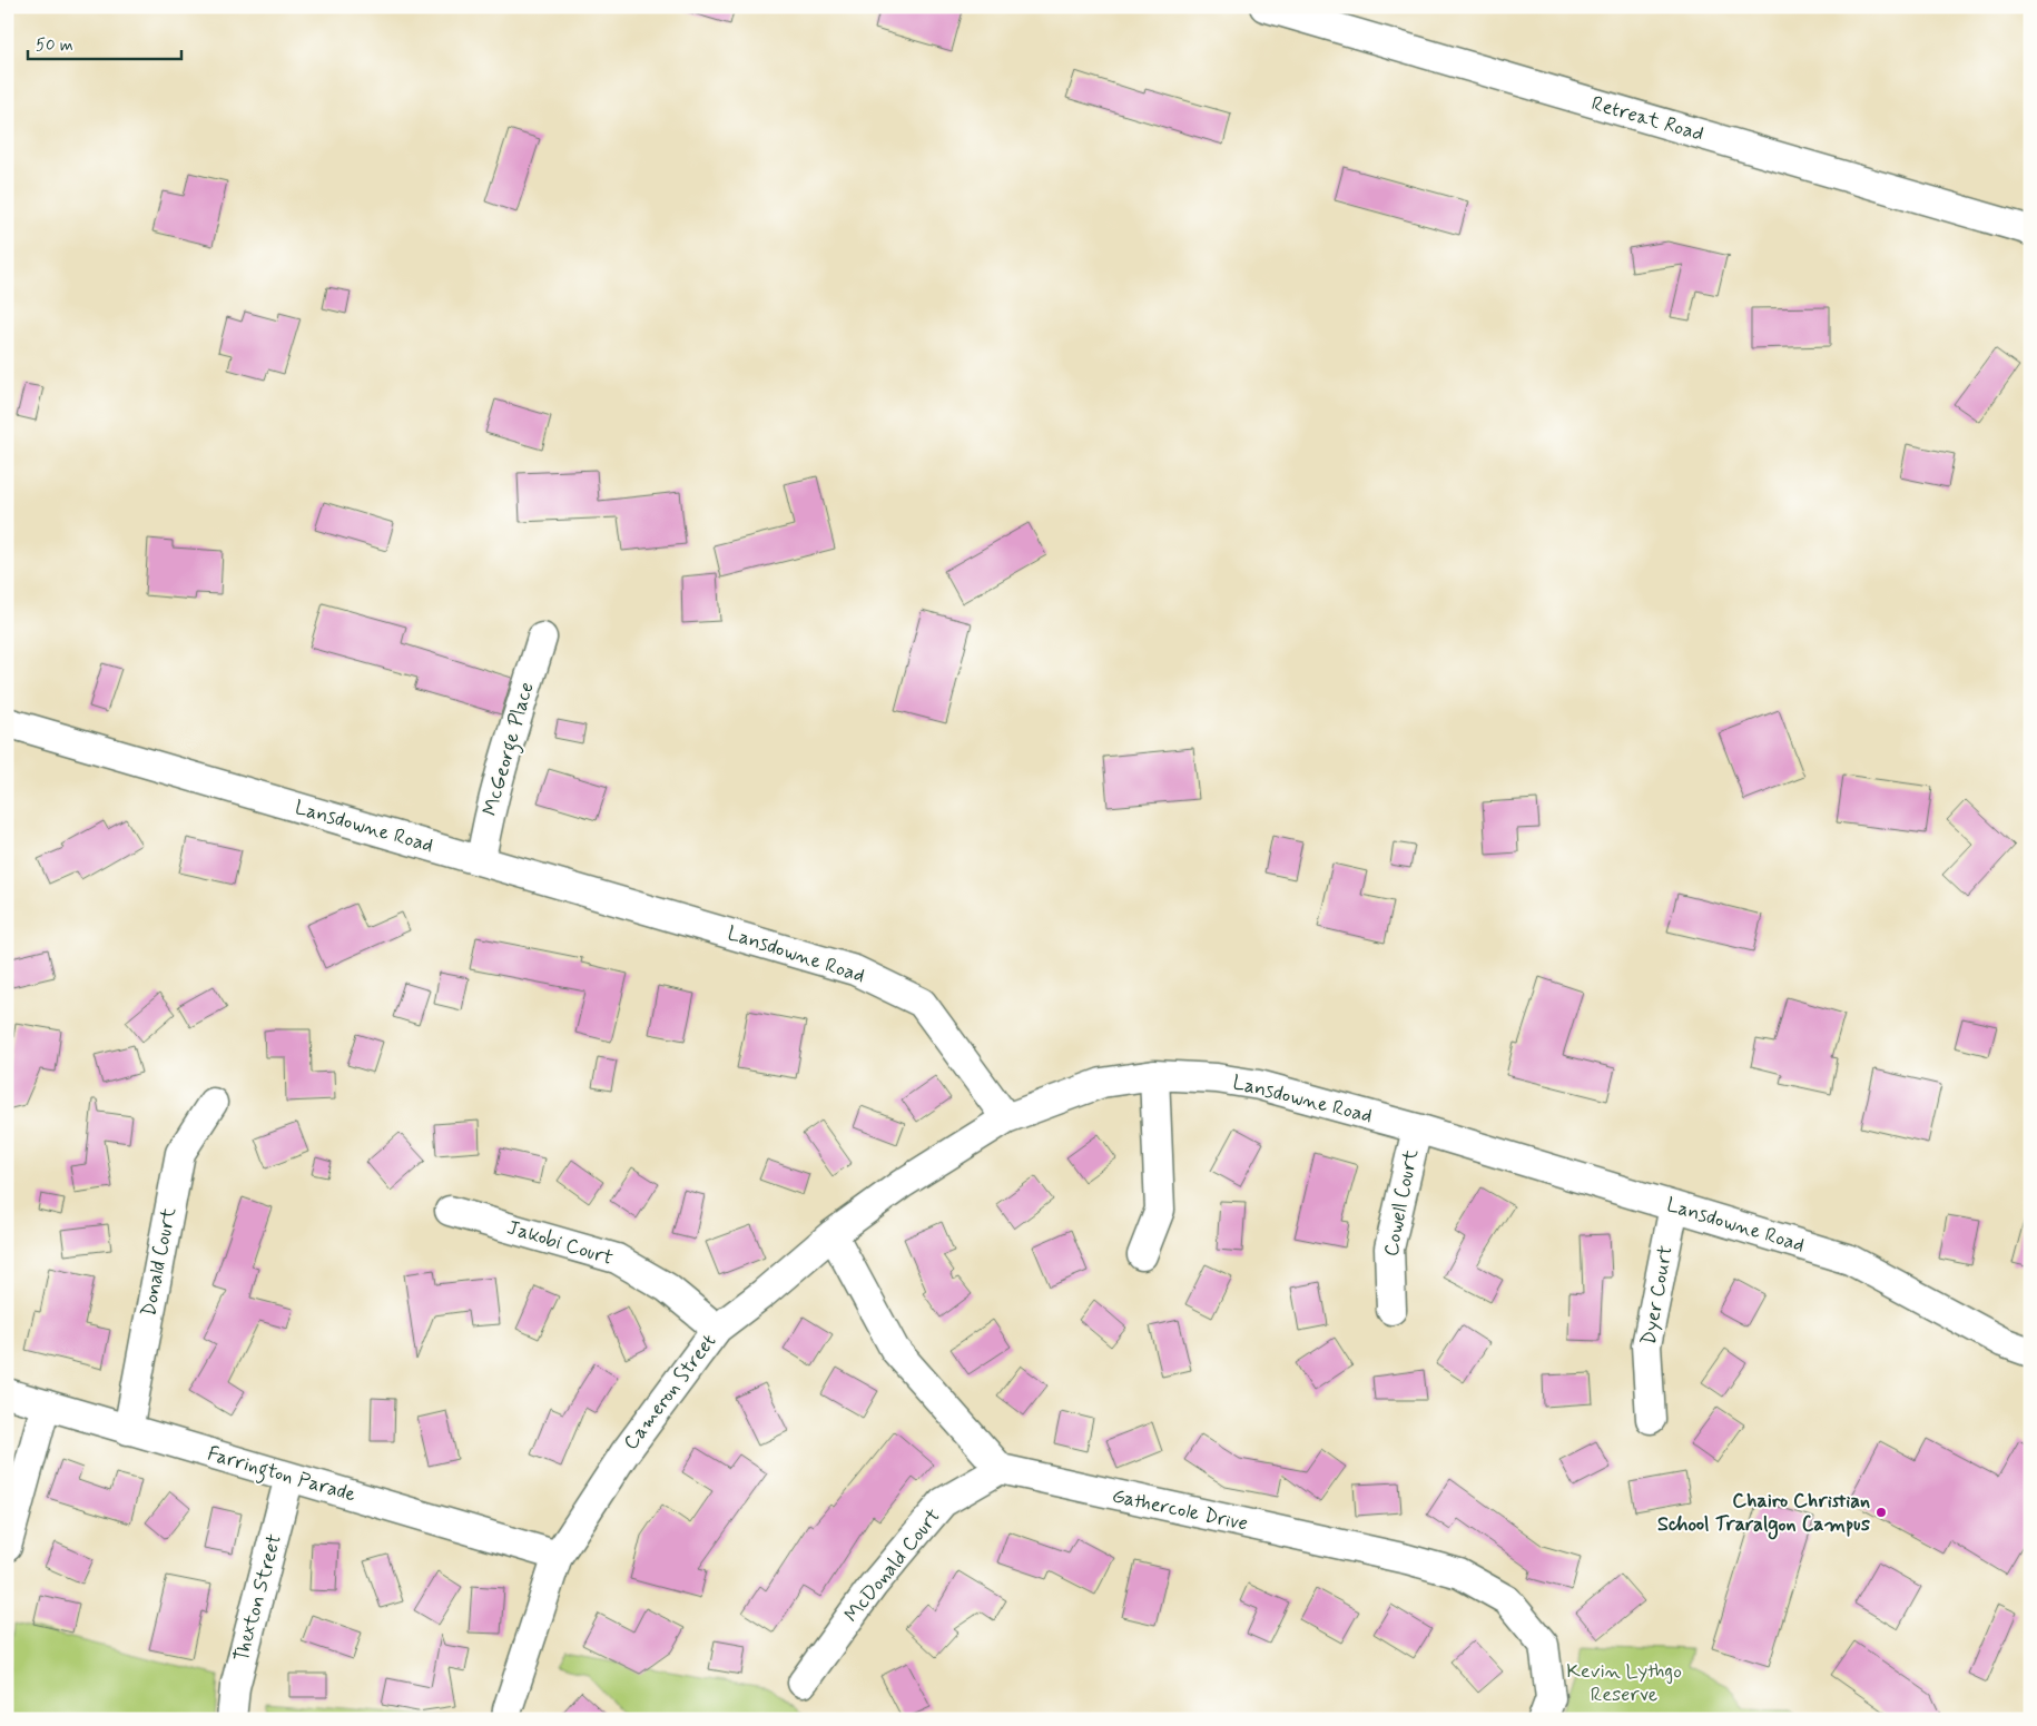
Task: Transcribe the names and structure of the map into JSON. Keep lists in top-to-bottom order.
{
  "streets": {
    "street": [
      "Retreat Road",
      "McGeorge Place",
      "Lansdowne Road",
      "Cowell Court",
      "Jakobi Court",
      "Donald Court",
      "Dyer Court",
      "Cameron Street",
      "Farrington Parade",
      "Gathercole Drive",
      "McDonald Court",
      "Thexton Street"
    ]
  },
  "crossings": [
    ["McGeorge Place", "Lansdowne Road"],
    ["Lansdowne Road", "Cowell Court"],
    ["Lansdowne Road", "Dyer Court"],
    ["Lansdowne Road", "Cameron Street"],
    ["Jakobi Court", "Cameron Street"],
    ["Donald Court", "Farrington Parade"],
    ["Cameron Street", "Farrington Parade"],
    ["Farrington Parade", "Thexton Street"],
    ["Gathercole Drive", "McDonald Court"]
  ],
  "parks": ["Kevin Lythgo Reserve"],
  "places": ["Chairo Christian School Traralgon Campus"],
  "scale_bar": "50 m"
}
